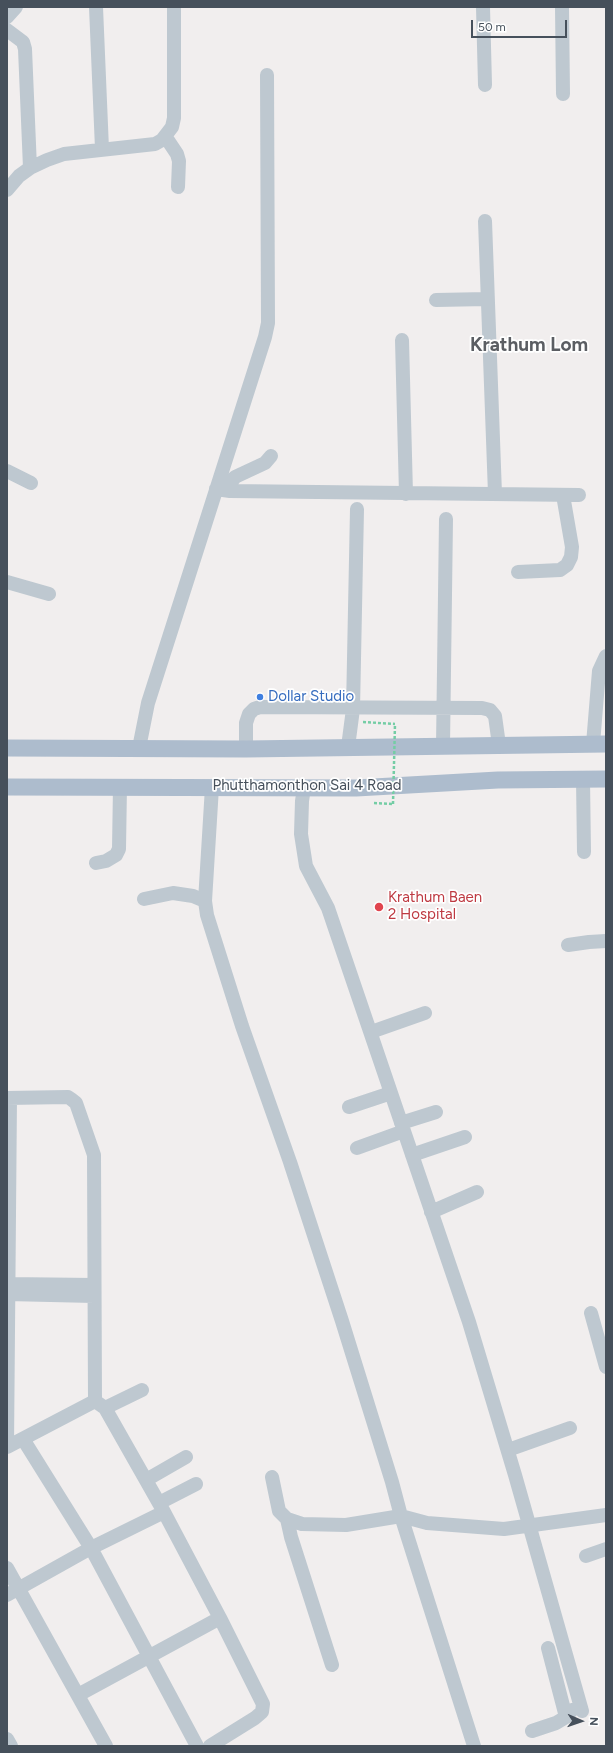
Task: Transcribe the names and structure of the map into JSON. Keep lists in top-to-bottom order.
{
  "streets": {
    "main road": ["Phutthamonthon Sai 4 Road"]
  },
  "districts": ["Krathum Lom"],
  "places": ["Dollar Studio", "Krathum Baen 2 Hospital"],
  "scale_bar": "50 m",
  "north": "right"
}
